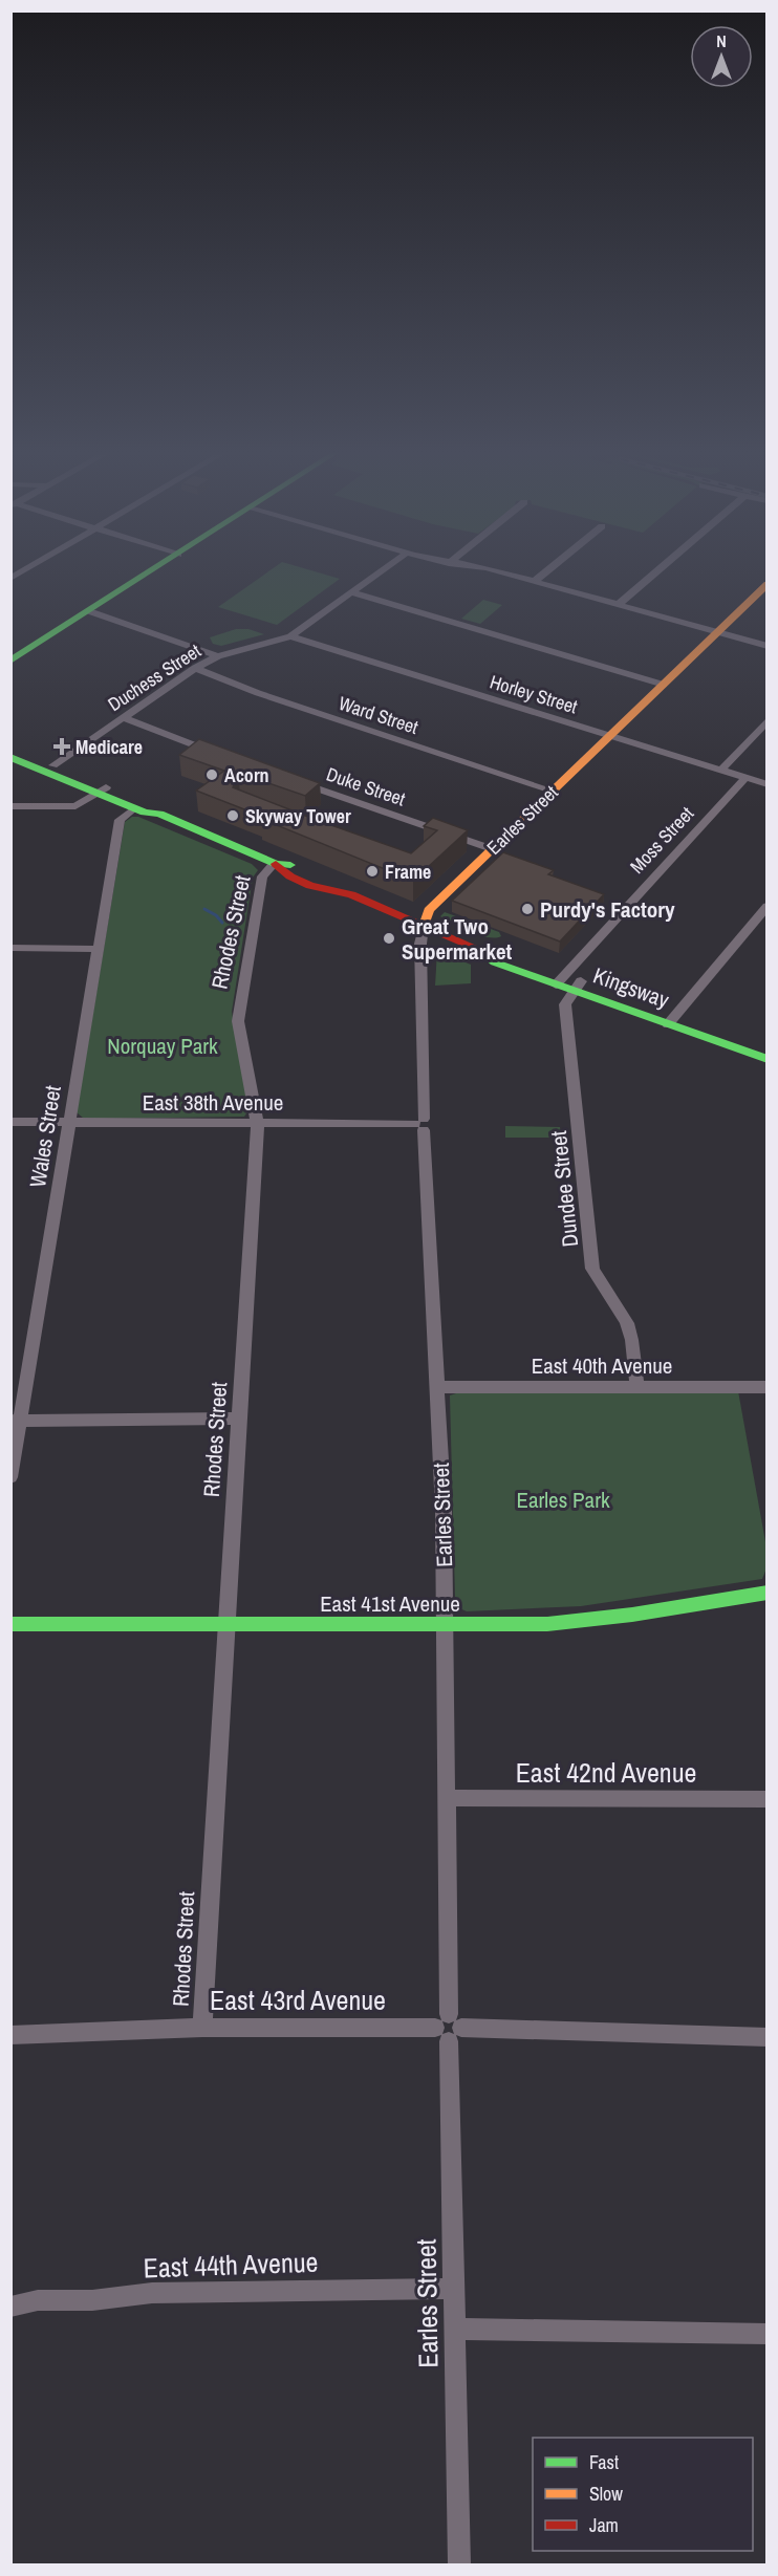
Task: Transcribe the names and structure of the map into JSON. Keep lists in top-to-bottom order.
{
  "streets": {
    "main road": ["Earles Street", "Kingsway", "East 41st Avenue"],
    "street": [
      "Duchess Street",
      "Horley Street",
      "Ward Street",
      "Duke Street",
      "Moss Street",
      "Rhodes Street",
      "East 38th Avenue",
      "Wales Street",
      "Dundee Street",
      "East 40th Avenue",
      "East 42nd Avenue",
      "East 43rd Avenue",
      "East 44th Avenue"
    ]
  },
  "crossings": [
    ["Duchess Street", "Horley Street"],
    ["Duchess Street", "Ward Street"],
    ["Duchess Street", "Kingsway"],
    ["Horley Street", "Earles Street"],
    ["Horley Street", "Moss Street"],
    ["Ward Street", "Earles Street"],
    ["Duke Street", "Earles Street"],
    ["Earles Street", "Kingsway"],
    ["Earles Street", "East 38th Avenue"],
    ["Earles Street", "East 40th Avenue"],
    ["Earles Street", "East 41st Avenue"],
    ["Earles Street", "East 42nd Avenue"],
    ["Earles Street", "East 43rd Avenue"],
    ["Earles Street", "East 44th Avenue"],
    ["Moss Street", "Kingsway"],
    ["Rhodes Street", "Kingsway"],
    ["Rhodes Street", "East 38th Avenue"],
    ["Rhodes Street", "East 41st Avenue"],
    ["Rhodes Street", "East 43rd Avenue"],
    ["Kingsway", "Wales Street"],
    ["Kingsway", "Dundee Street"],
    ["East 38th Avenue", "Wales Street"],
    ["Dundee Street", "East 40th Avenue"]
  ],
  "parks": ["Norquay Park", "Earles Park"],
  "places": {
    "health": ["Medicare"],
    "other": [
      "Acorn",
      "Skyway Tower",
      "Frame",
      "Purdy's Factory",
      "Great Two Supermarket"
    ]
  },
  "legend": ["Fast", "Slow", "Jam"],
  "north": "top"
}
